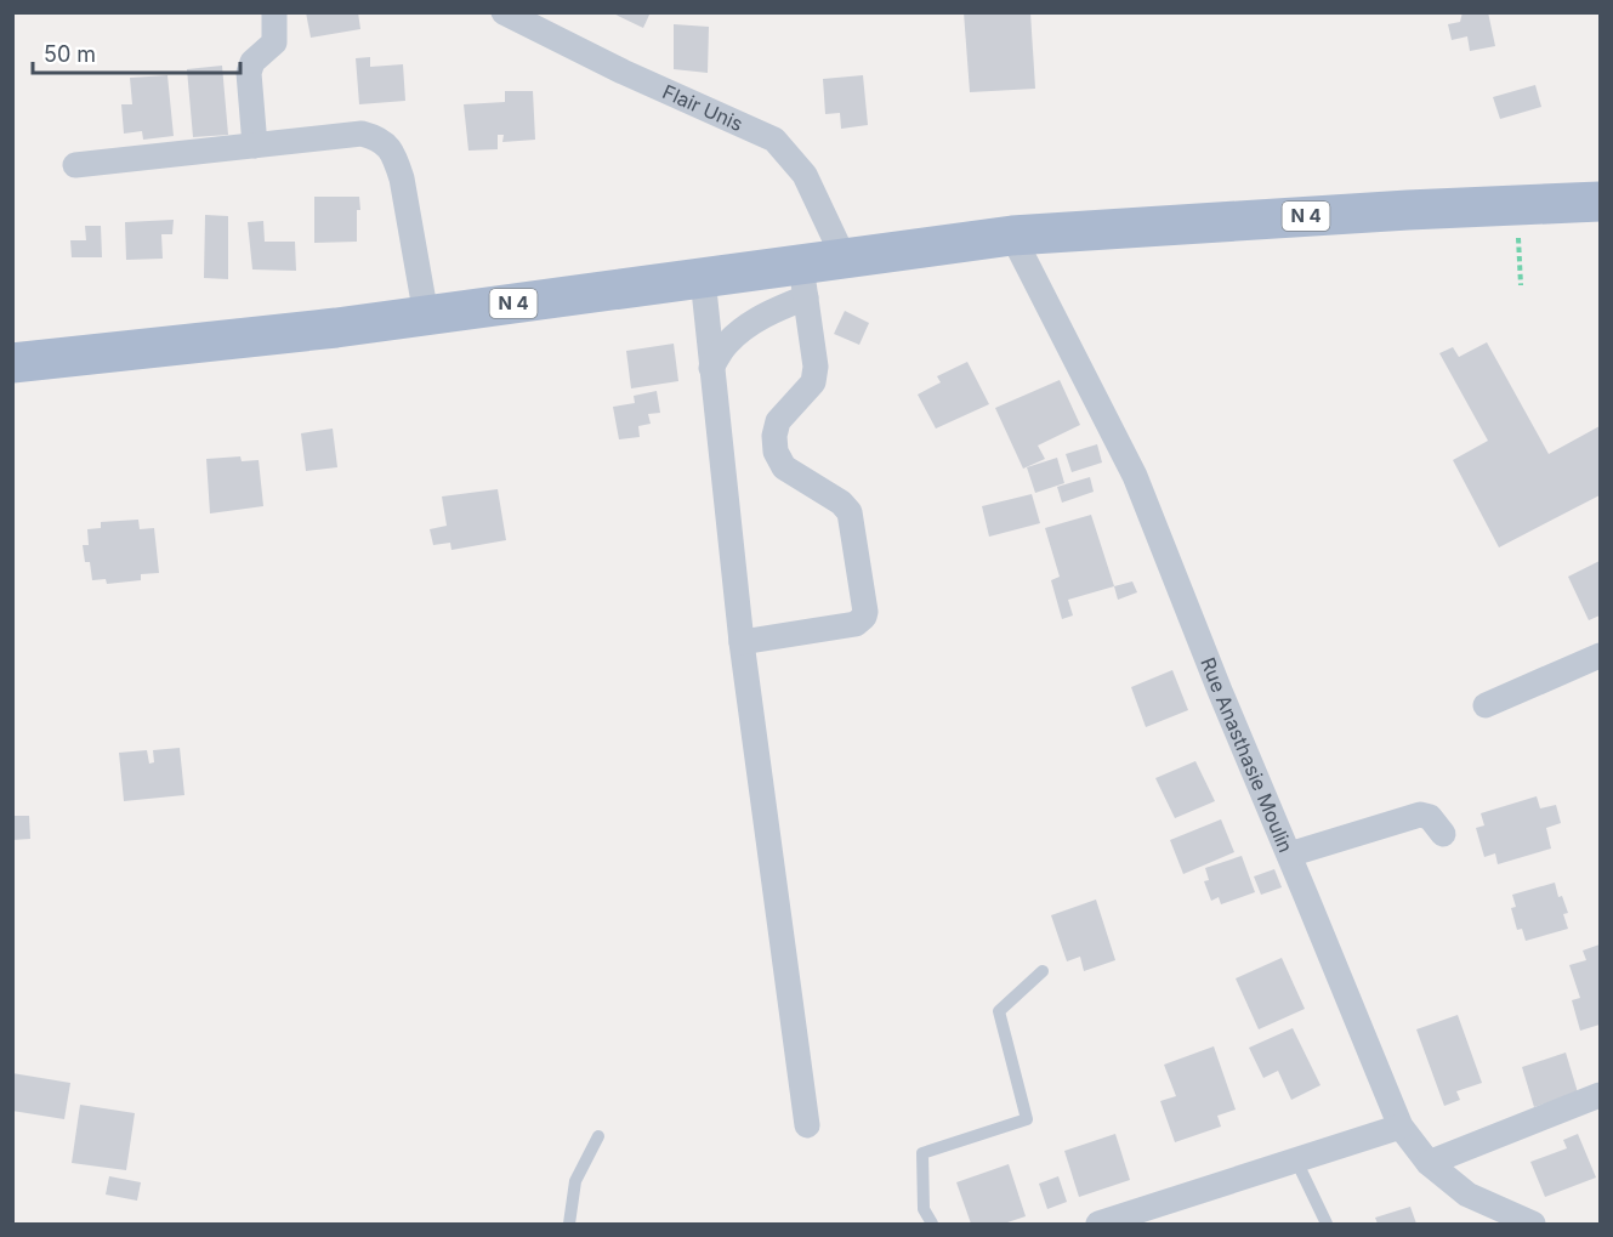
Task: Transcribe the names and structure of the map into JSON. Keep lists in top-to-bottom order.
{
  "streets": {
    "main road": ["N 4"],
    "street": ["Flair Unis", "Rue Anasthasie Moulin"]
  },
  "crossings": [
    ["Flair Unis", "N 4"],
    ["N 4", "Rue Anasthasie Moulin"]
  ],
  "scale_bar": "50 m"
}
